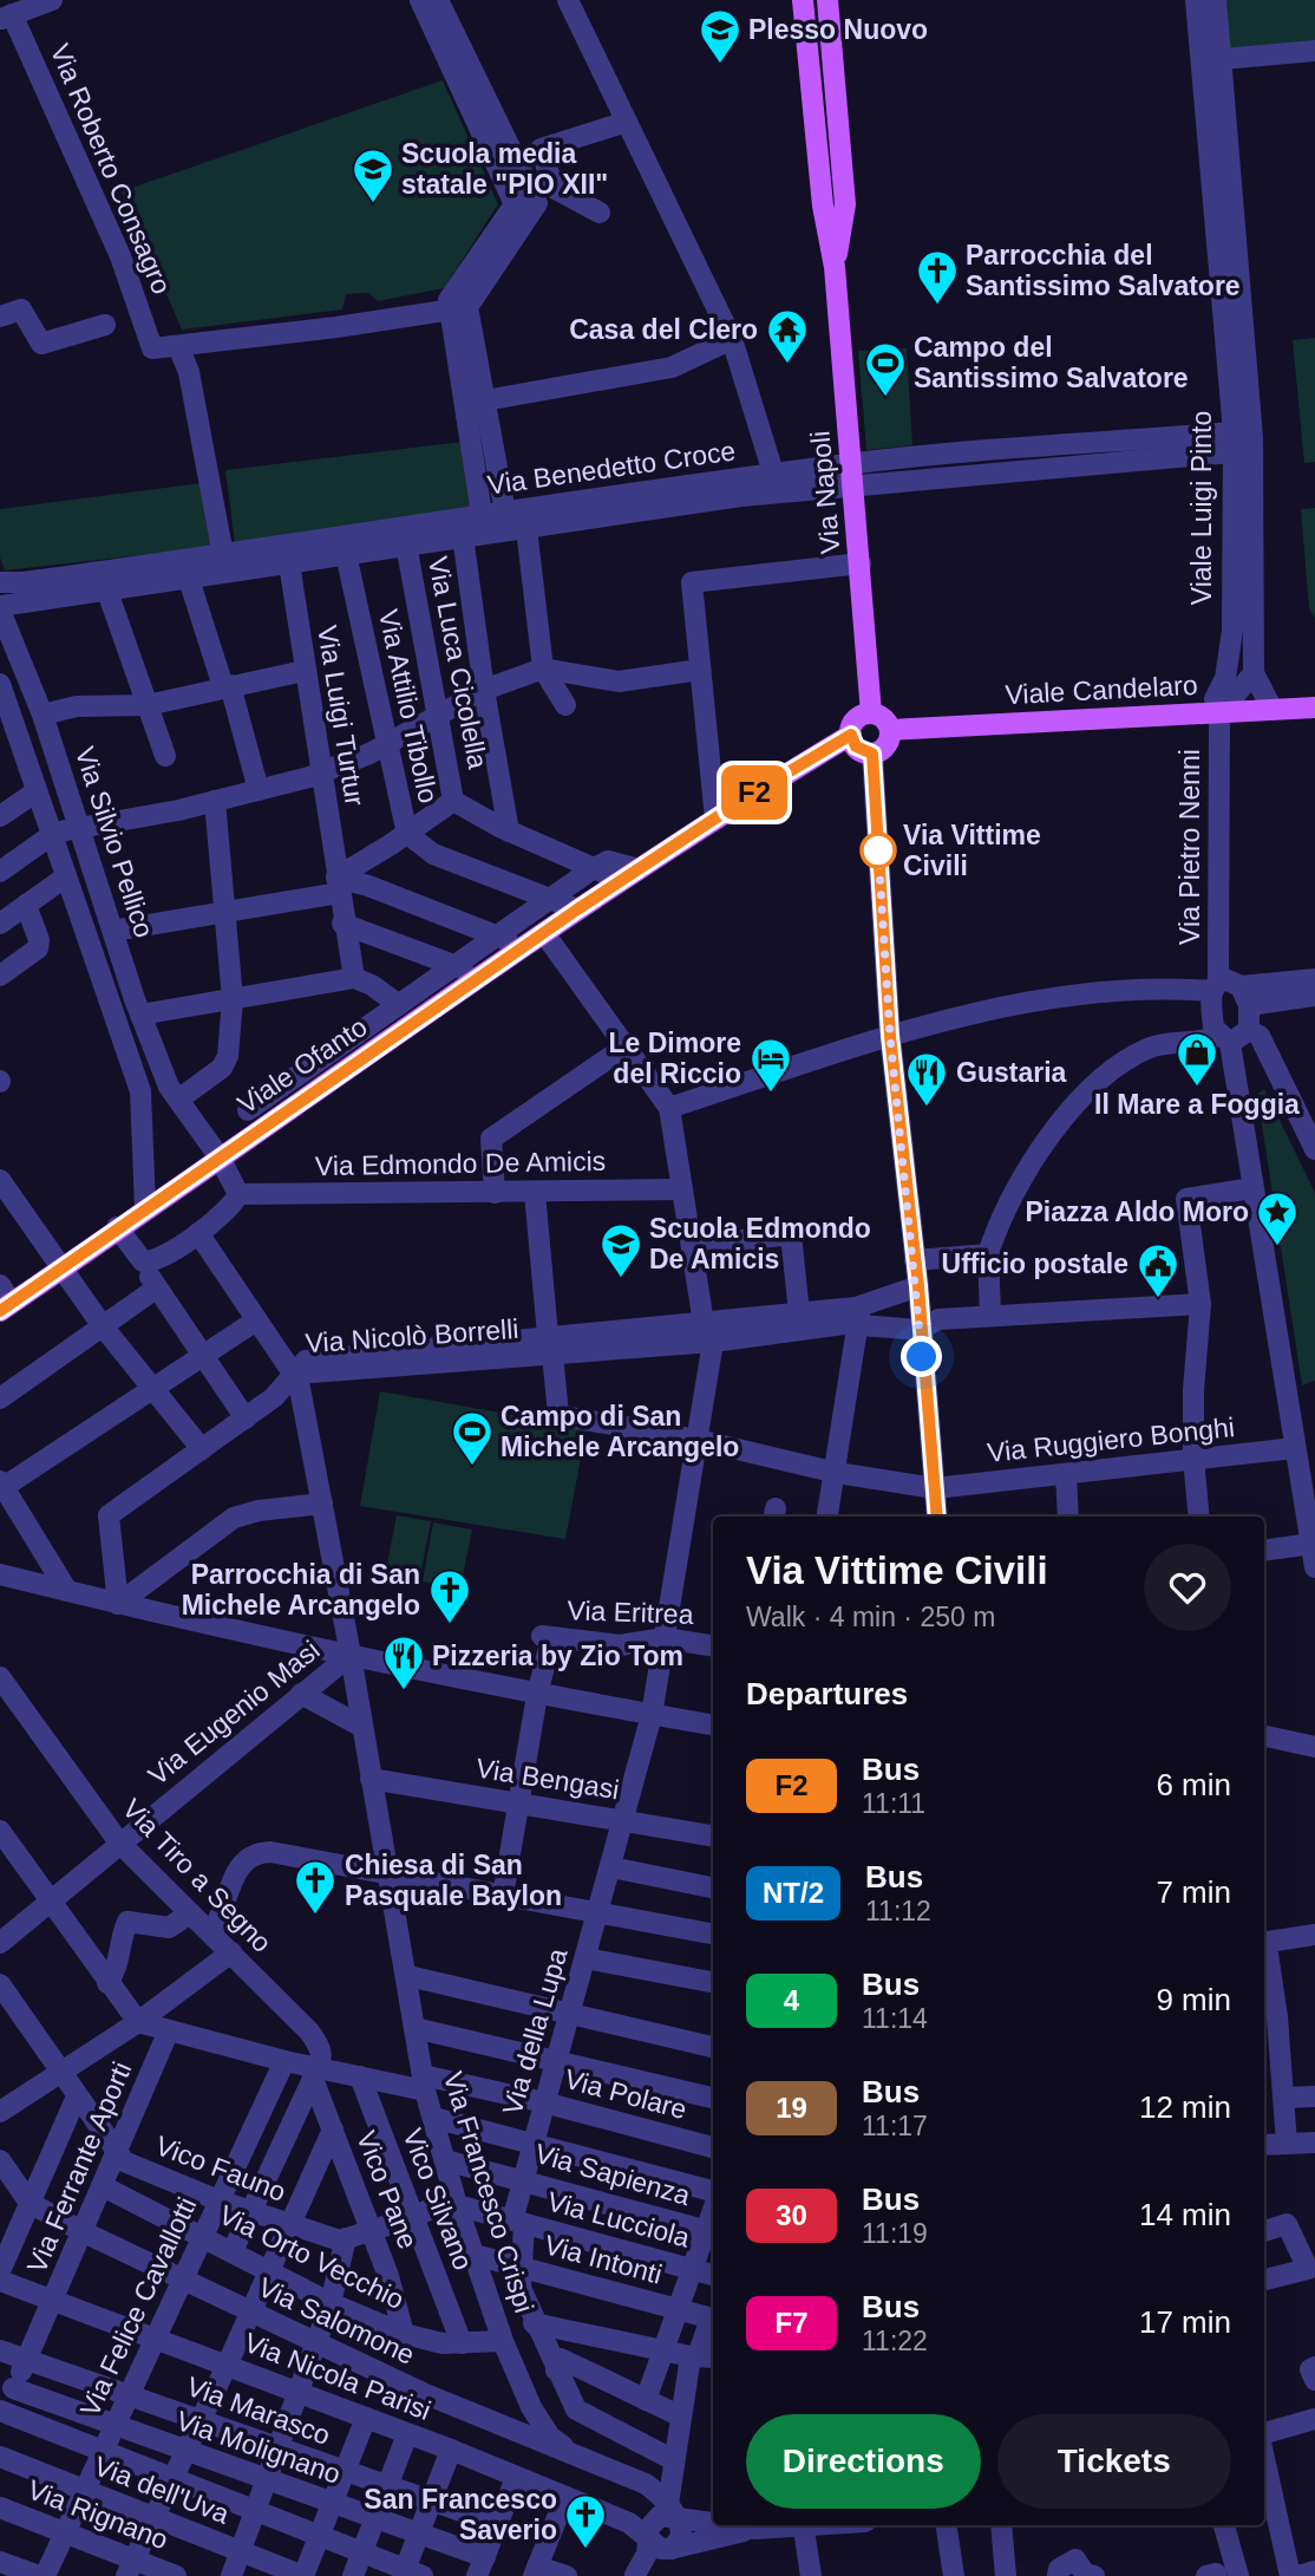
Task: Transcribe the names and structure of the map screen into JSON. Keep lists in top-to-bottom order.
{
  "streets": {
    "main road": ["Via Napoli", "Viale Candelaro", "Viale Ofanto"],
    "street": [
      "Via Roberto Consagro",
      "Via Benedetto Croce",
      "Viale Luigi Pinto",
      "Via Luca Cicolella",
      "Via Attilio Tibollo",
      "Via Luigi Turtur",
      "Via Silvio Pellico",
      "Via Pietro Nenni",
      "Via Edmondo De Amicis",
      "Via Nicolò Borrelli",
      "Via Ruggiero Bonghi",
      "Via Eritrea",
      "Via Eugenio Masi",
      "Via Bengasi",
      "Via Tiro a Segno",
      "Via della Lupa",
      "Via Polare",
      "Via Ferrante Aporti",
      "Vico Fauno",
      "Via Sapienza",
      "Vico Pane",
      "Via Francesco Crispi",
      "Vico Silvano",
      "Via Lucciola",
      "Via Orto Vecchio",
      "Via Intonti",
      "Via Felice Cavallotti",
      "Via Salomone",
      "Via Nicola Parisi",
      "Via Marasco",
      "Via Molignano",
      "Via dell'Uva",
      "Via Rignano"
    ]
  },
  "crossings": [
    ["Via Benedetto Croce", "Via Napoli"],
    ["Via Benedetto Croce", "Viale Luigi Pinto"],
    ["Via Benedetto Croce", "Via Luca Cicolella"],
    ["Via Benedetto Croce", "Via Attilio Tibollo"],
    ["Via Benedetto Croce", "Via Luigi Turtur"],
    ["Via Benedetto Croce", "Via Silvio Pellico"],
    ["Via Napoli", "Viale Candelaro"],
    ["Via Napoli", "Viale Ofanto"],
    ["Viale Luigi Pinto", "Viale Candelaro"],
    ["Viale Luigi Pinto", "Via Pietro Nenni"],
    ["Via Luca Cicolella", "Viale Ofanto"],
    ["Viale Candelaro", "Via Pietro Nenni"],
    ["Viale Candelaro", "Viale Ofanto"],
    ["Via Attilio Tibollo", "Viale Ofanto"],
    ["Via Silvio Pellico", "Viale Ofanto"],
    ["Via Silvio Pellico", "Via Edmondo De Amicis"],
    ["Via Edmondo De Amicis", "Via della Lupa"],
    ["Via Nicolò Borrelli", "Via Ruggiero Bonghi"],
    ["Via Nicolò Borrelli", "Via della Lupa"],
    ["Via Nicolò Borrelli", "Via Francesco Crispi"],
    ["Via Ruggiero Bonghi", "Via della Lupa"],
    ["Via Eritrea", "Via della Lupa"],
    ["Via Eugenio Masi", "Via Tiro a Segno"],
    ["Via Eugenio Masi", "Via Francesco Crispi"],
    ["Via Bengasi", "Via della Lupa"],
    ["Via Bengasi", "Via Francesco Crispi"],
    ["Via Tiro a Segno", "Via Polare"],
    ["Via Tiro a Segno", "Vico Pane"],
    ["Via della Lupa", "Via Polare"],
    ["Via della Lupa", "Via Sapienza"],
    ["Via della Lupa", "Via Lucciola"],
    ["Via della Lupa", "Via Intonti"],
    ["Via Polare", "Via Ferrante Aporti"],
    ["Via Polare", "Vico Pane"],
    ["Via Polare", "Via Francesco Crispi"],
    ["Via Polare", "Vico Silvano"],
    ["Via Polare", "Via Felice Cavallotti"],
    ["Via Ferrante Aporti", "Vico Fauno"],
    ["Via Ferrante Aporti", "Via Orto Vecchio"],
    ["Via Ferrante Aporti", "Via Salomone"],
    ["Via Ferrante Aporti", "Via Nicola Parisi"],
    ["Via Ferrante Aporti", "Via Marasco"],
    ["Via Ferrante Aporti", "Via Molignano"],
    ["Vico Fauno", "Via Felice Cavallotti"],
    ["Via Sapienza", "Via Francesco Crispi"],
    ["Vico Pane", "Via Orto Vecchio"],
    ["Via Francesco Crispi", "Via Lucciola"],
    ["Via Francesco Crispi", "Via Orto Vecchio"],
    ["Via Francesco Crispi", "Via Intonti"],
    ["Via Francesco Crispi", "Via Salomone"],
    ["Vico Silvano", "Via Orto Vecchio"],
    ["Via Orto Vecchio", "Via Felice Cavallotti"],
    ["Via Felice Cavallotti", "Via Salomone"],
    ["Via Felice Cavallotti", "Via Nicola Parisi"],
    ["Via Felice Cavallotti", "Via Marasco"],
    ["Via Felice Cavallotti", "Via Molignano"],
    ["Via Felice Cavallotti", "Via dell'Uva"],
    ["Via Felice Cavallotti", "Via Rignano"],
    ["Via Salomone", "Via Nicola Parisi"]
  ],
  "places": {
    "school or university": ["Plesso Nuovo", "Scuola media statale \"PIO XII\"", "Scuola Edmondo De Amicis"],
    "church": [
      "Parrocchia del Santissimo Salvatore",
      "Parrocchia di San Michele Arcangelo",
      "Chiesa di San Pasquale Baylon",
      "San Francesco Saverio"
    ],
    "temple": ["Casa del Clero"],
    "sports": ["Campo del Santissimo Salvatore", "Campo di San Michele Arcangelo"],
    "other": ["Via Vittime Civili"],
    "shop": ["Il Mare a Foggia"],
    "hotel": ["Le Dimore del Riccio"],
    "restaurant": ["Gustaria", "Pizzeria by Zio Tom"],
    "place": ["Piazza Aldo Moro"],
    "public building": ["Ufficio postale"]
  },
  "lines": ["bus line F2"],
  "page": {
    "on_map": "F2",
    "heading": [
      ["Via Vittime Civili", "Walk · 4 min · 250 m"],
      "Departures"
    ],
    "list": [
      {
        "mark": "F2",
        "name": "Bus",
        "note": "11:11",
        "value": "6 min"
      },
      {
        "mark": "NT/2",
        "name": "Bus",
        "note": "11:12",
        "value": "7 min"
      },
      {
        "mark": "4",
        "name": "Bus",
        "note": "11:14",
        "value": "9 min"
      },
      {
        "mark": "19",
        "name": "Bus",
        "note": "11:17",
        "value": "12 min"
      },
      {
        "mark": "30",
        "name": "Bus",
        "note": "11:19",
        "value": "14 min"
      },
      {
        "mark": "F7",
        "name": "Bus",
        "note": "11:22",
        "value": "17 min"
      }
    ],
    "buttons": ["Directions", "Tickets"]
  }
}
